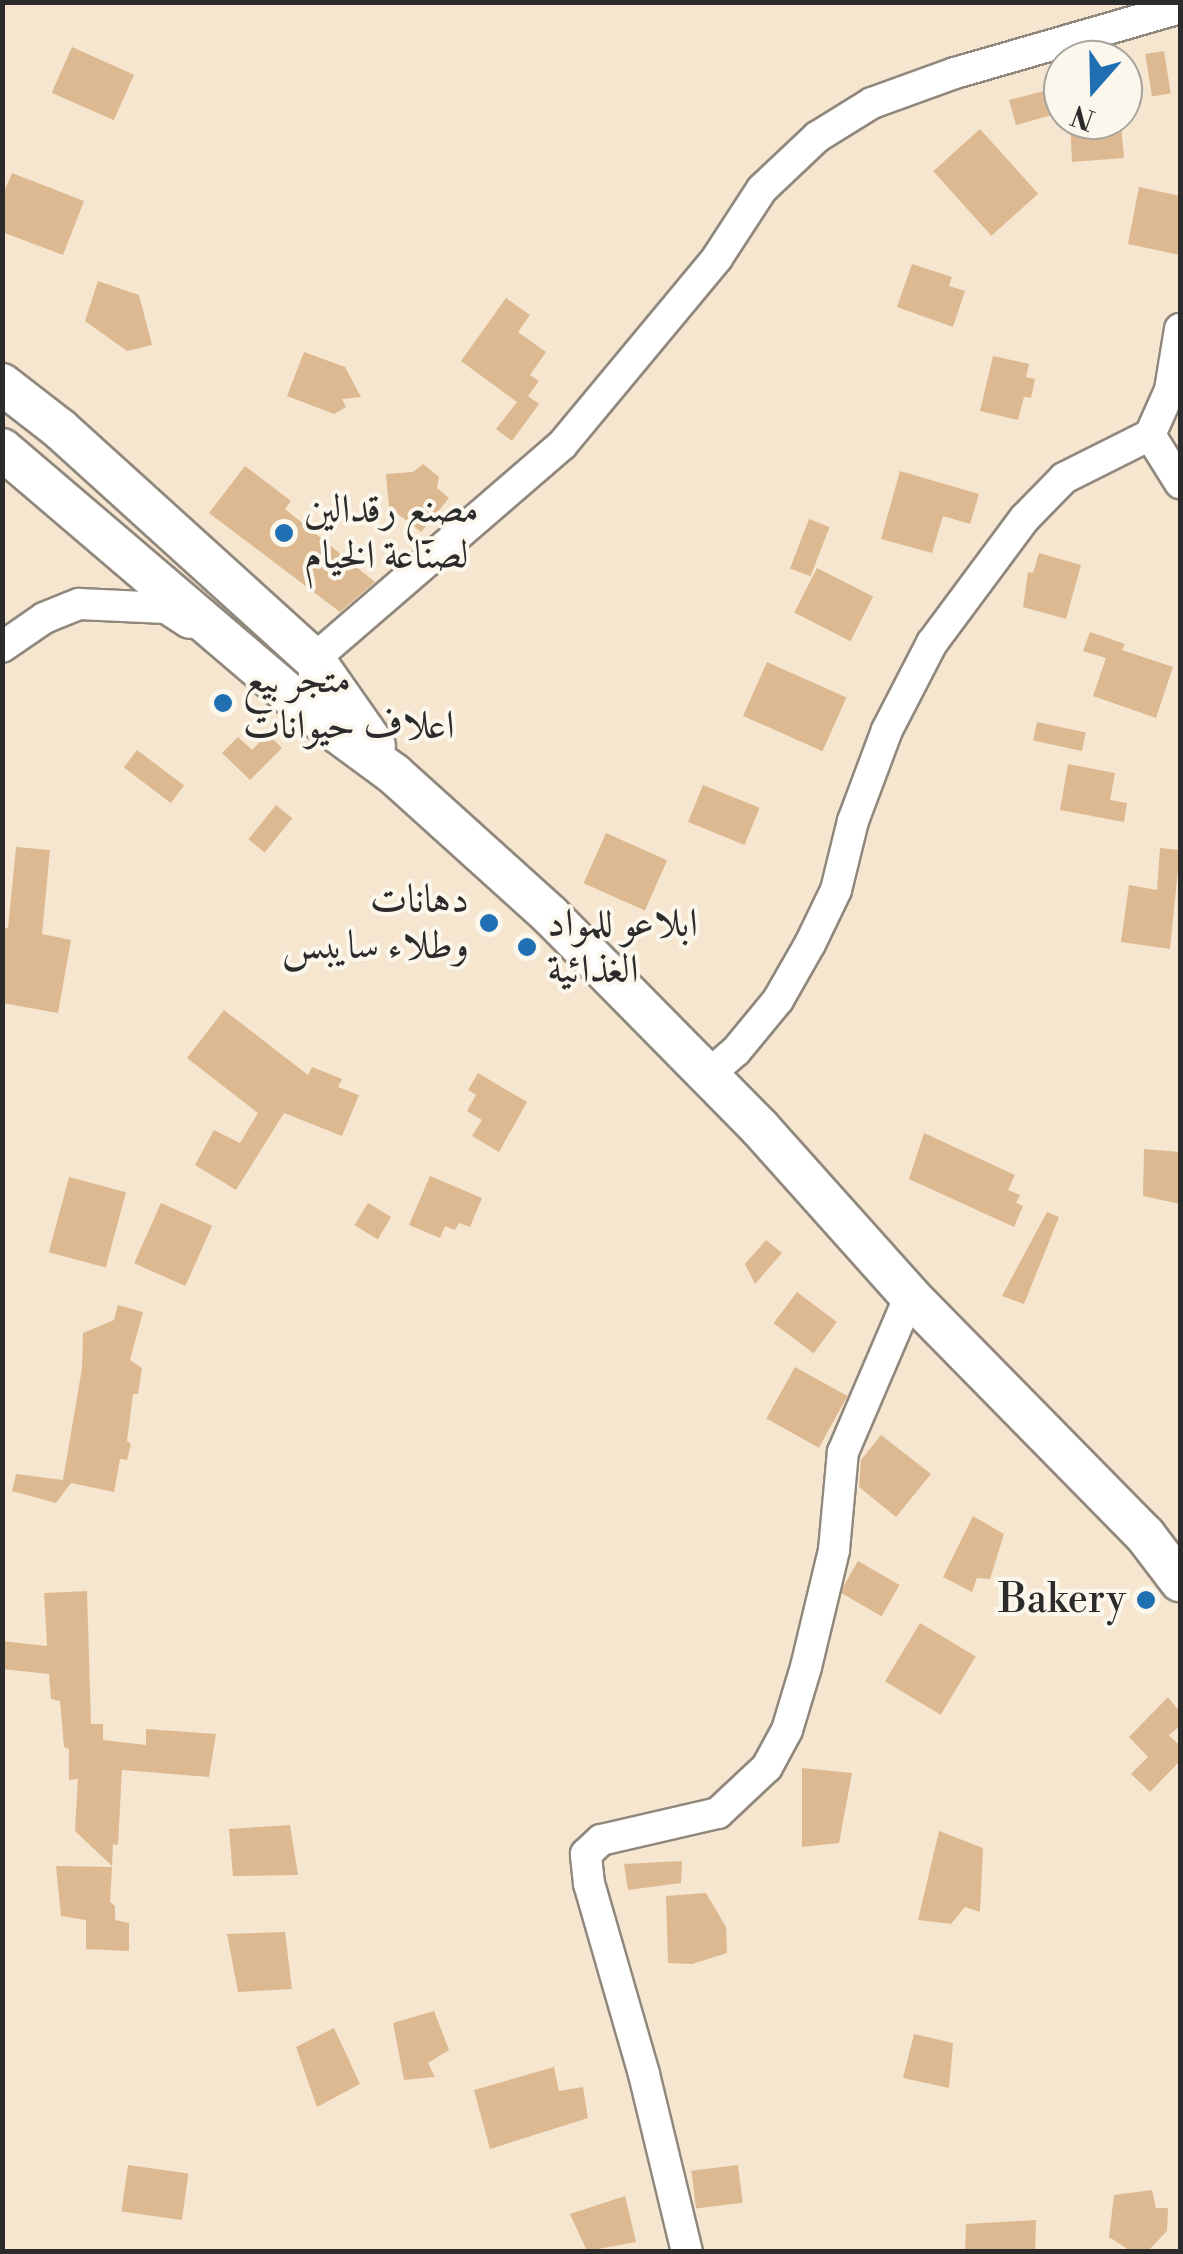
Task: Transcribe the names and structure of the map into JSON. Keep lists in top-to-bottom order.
{
  "places": [
    "مصنع رقدالين لصناعة الخيام",
    "متجر بيع اعلاف حيوانات",
    "دهانات وطلاء سايبس",
    "ابلاعو للمواد الغذائية",
    "Bakery"
  ],
  "north": "bottom"
}
